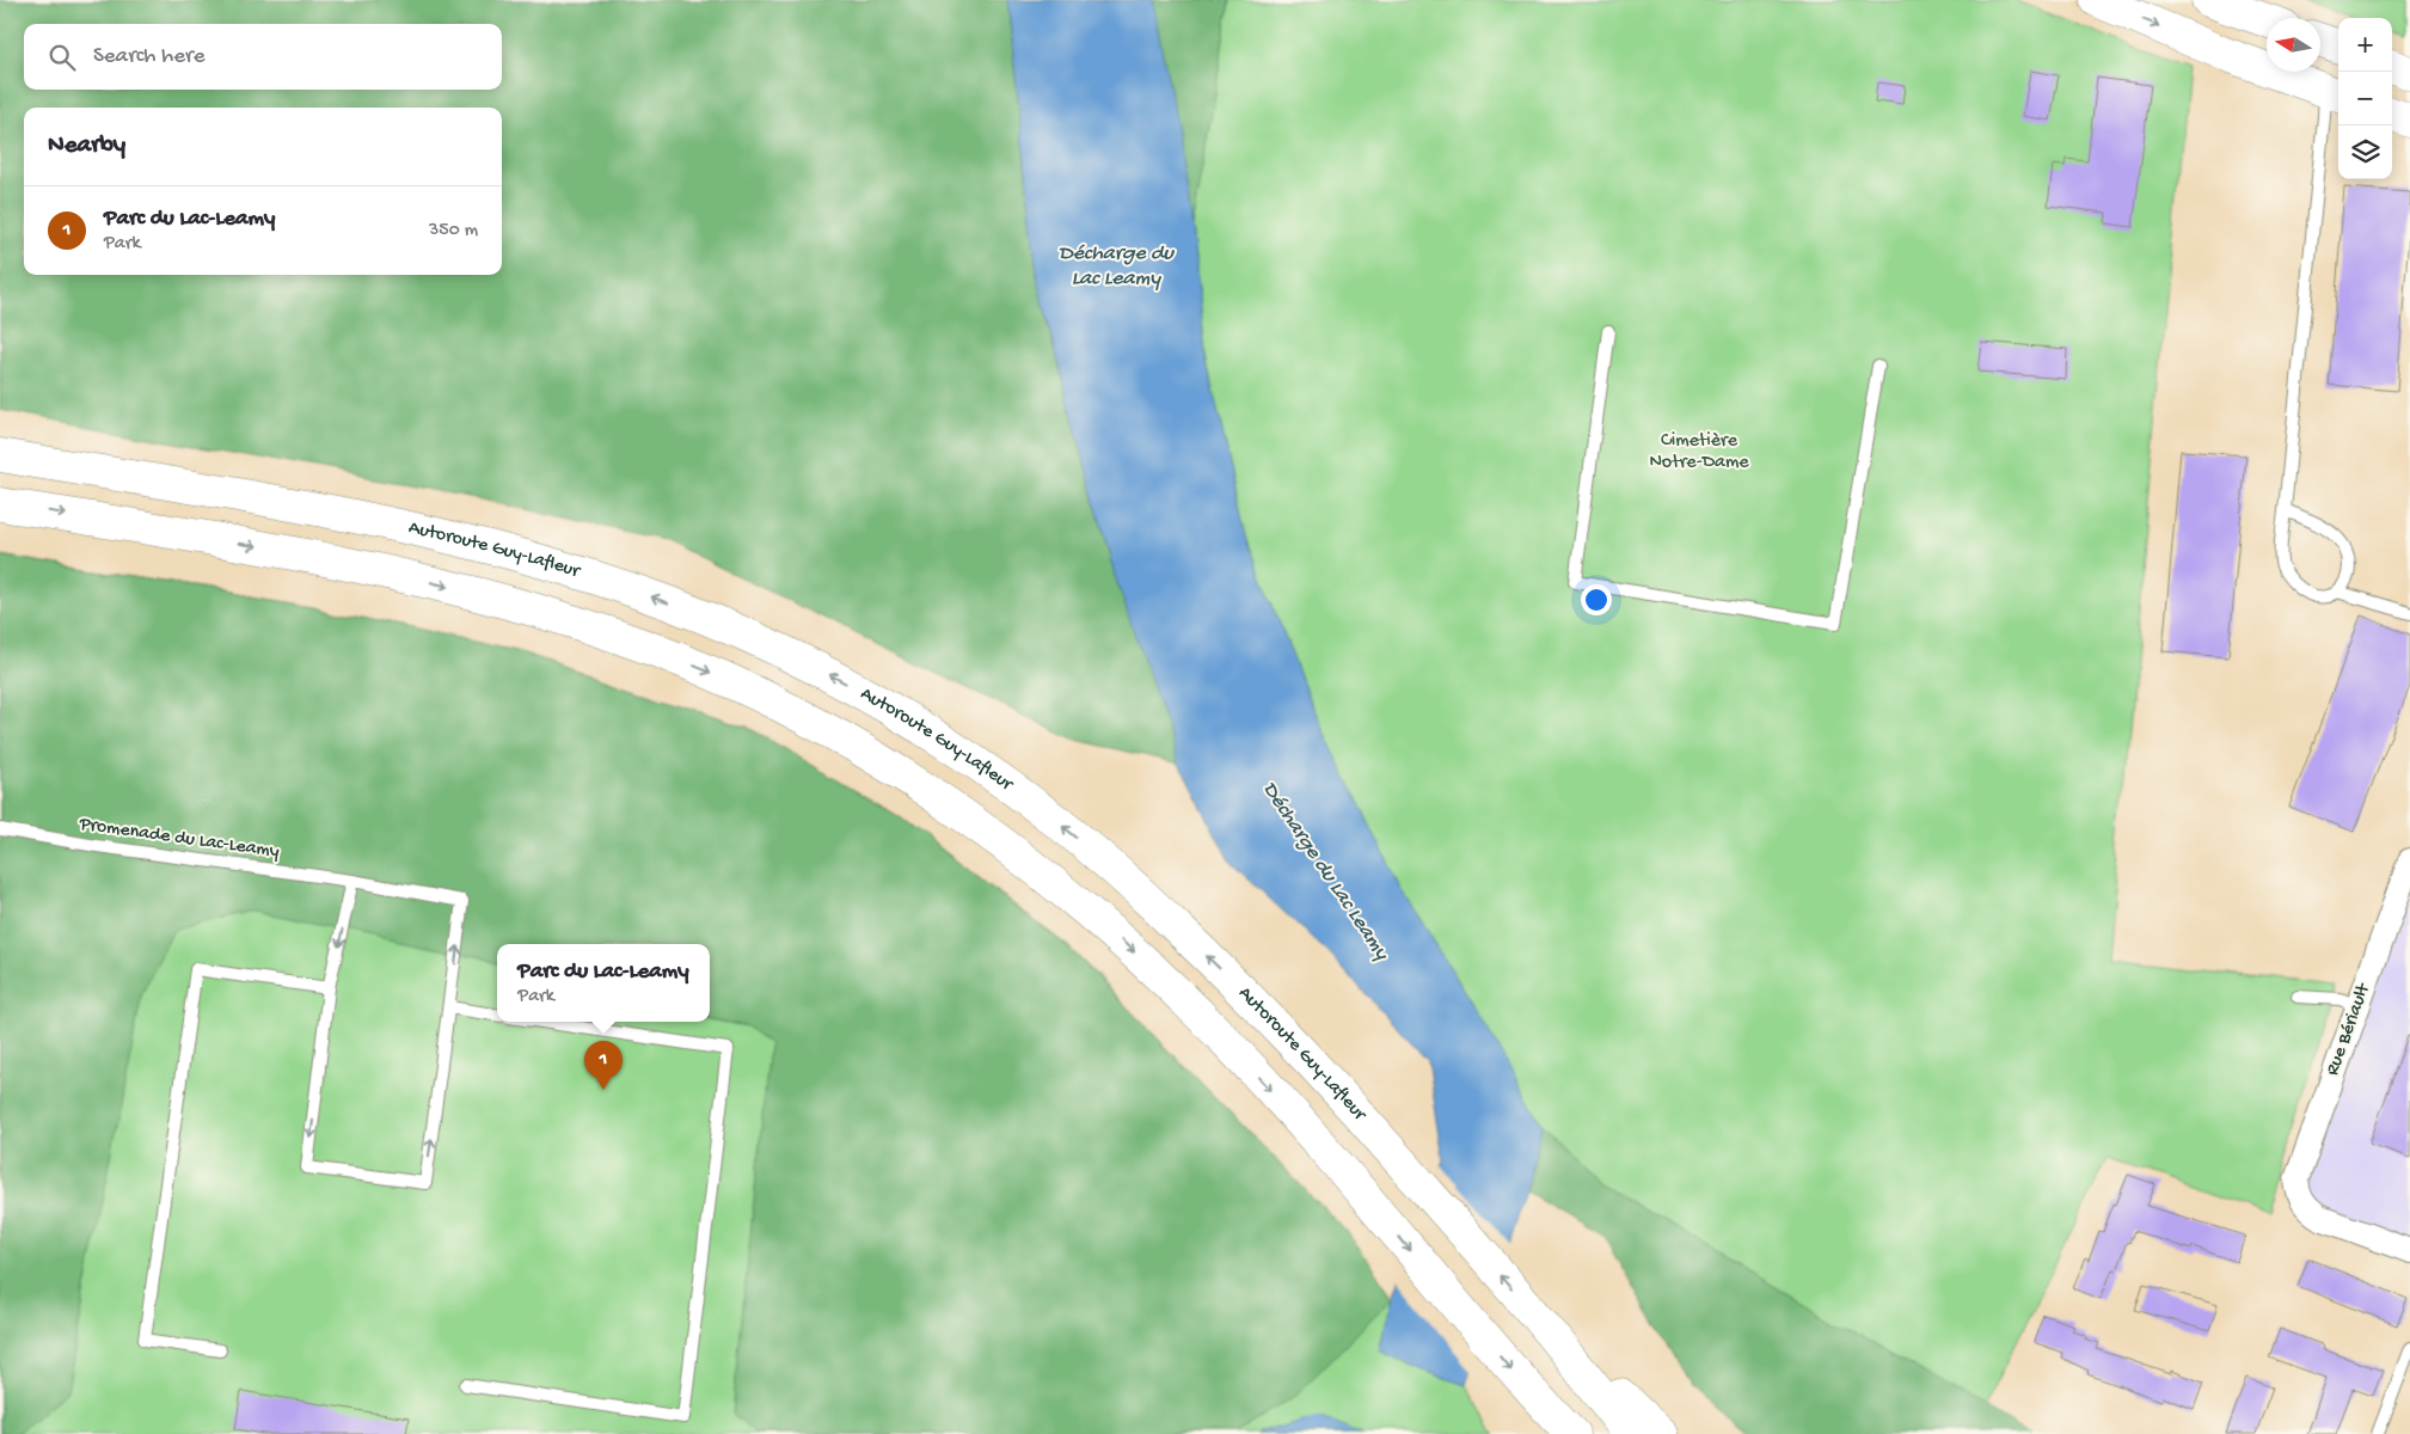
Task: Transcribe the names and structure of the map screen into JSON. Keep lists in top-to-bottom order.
{
  "streets": {
    "main road": ["Autoroute Guy-Lafleur"],
    "street": ["Rue Bériault"],
    "lane": ["Promenade du Lac-Leamy"]
  },
  "water": ["Décharge du Lac Leamy"],
  "parks": ["Cimetière Notre-Dame"],
  "north": "left",
  "page": {
    "map_buttons": ["+", "−"],
    "search": "Search here",
    "heading": "Nearby",
    "list": [
      {
        "mark": "1",
        "name": "Parc du Lac-Leamy",
        "note": "Park",
        "value": "350 m"
      }
    ],
    "popup": ["Parc du Lac-Leamy", "Park"],
    "pins": "1"
  }
}
